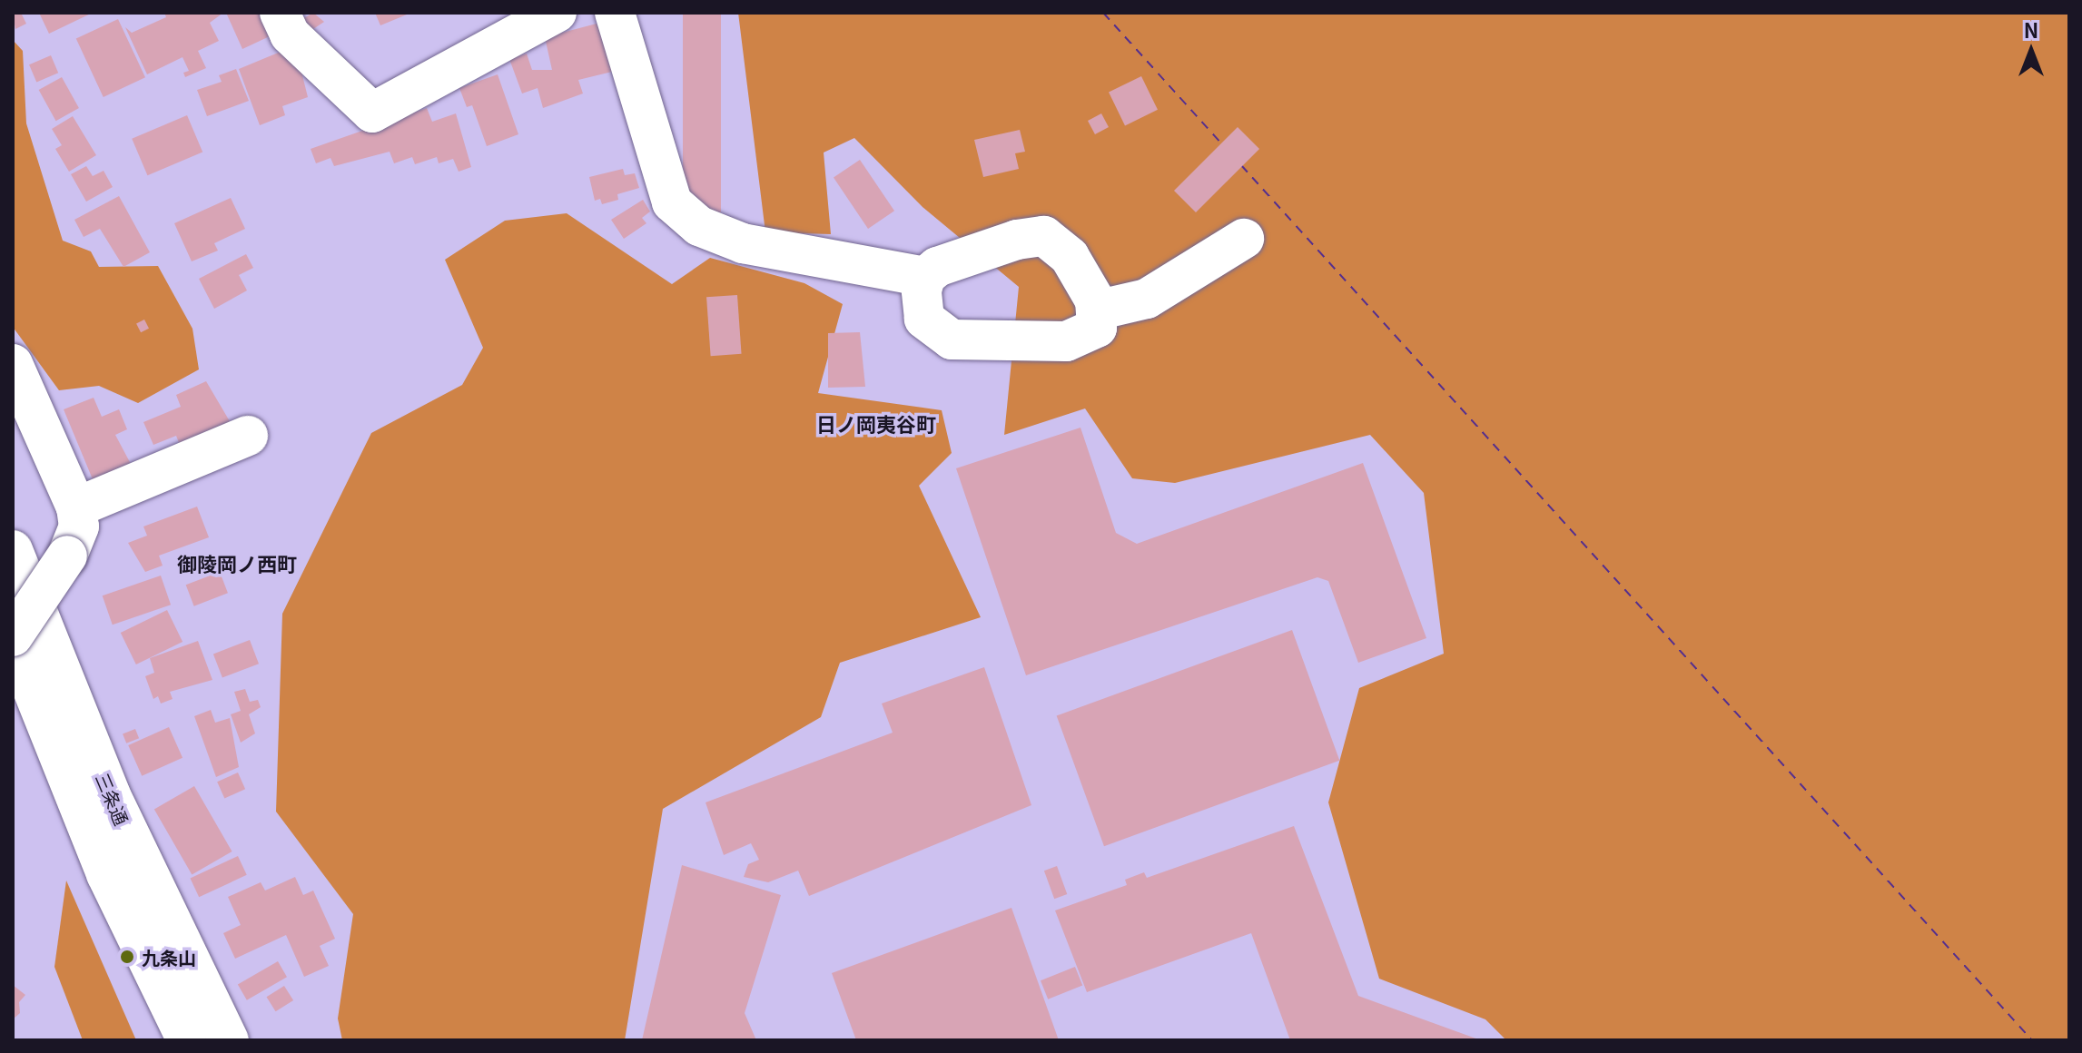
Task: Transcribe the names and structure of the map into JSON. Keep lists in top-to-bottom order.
{
  "streets": {
    "street": ["三条通"]
  },
  "districts": ["日ノ岡夷谷町", "御陵岡ノ西町"],
  "places": ["九条山"],
  "north": "top"
}
